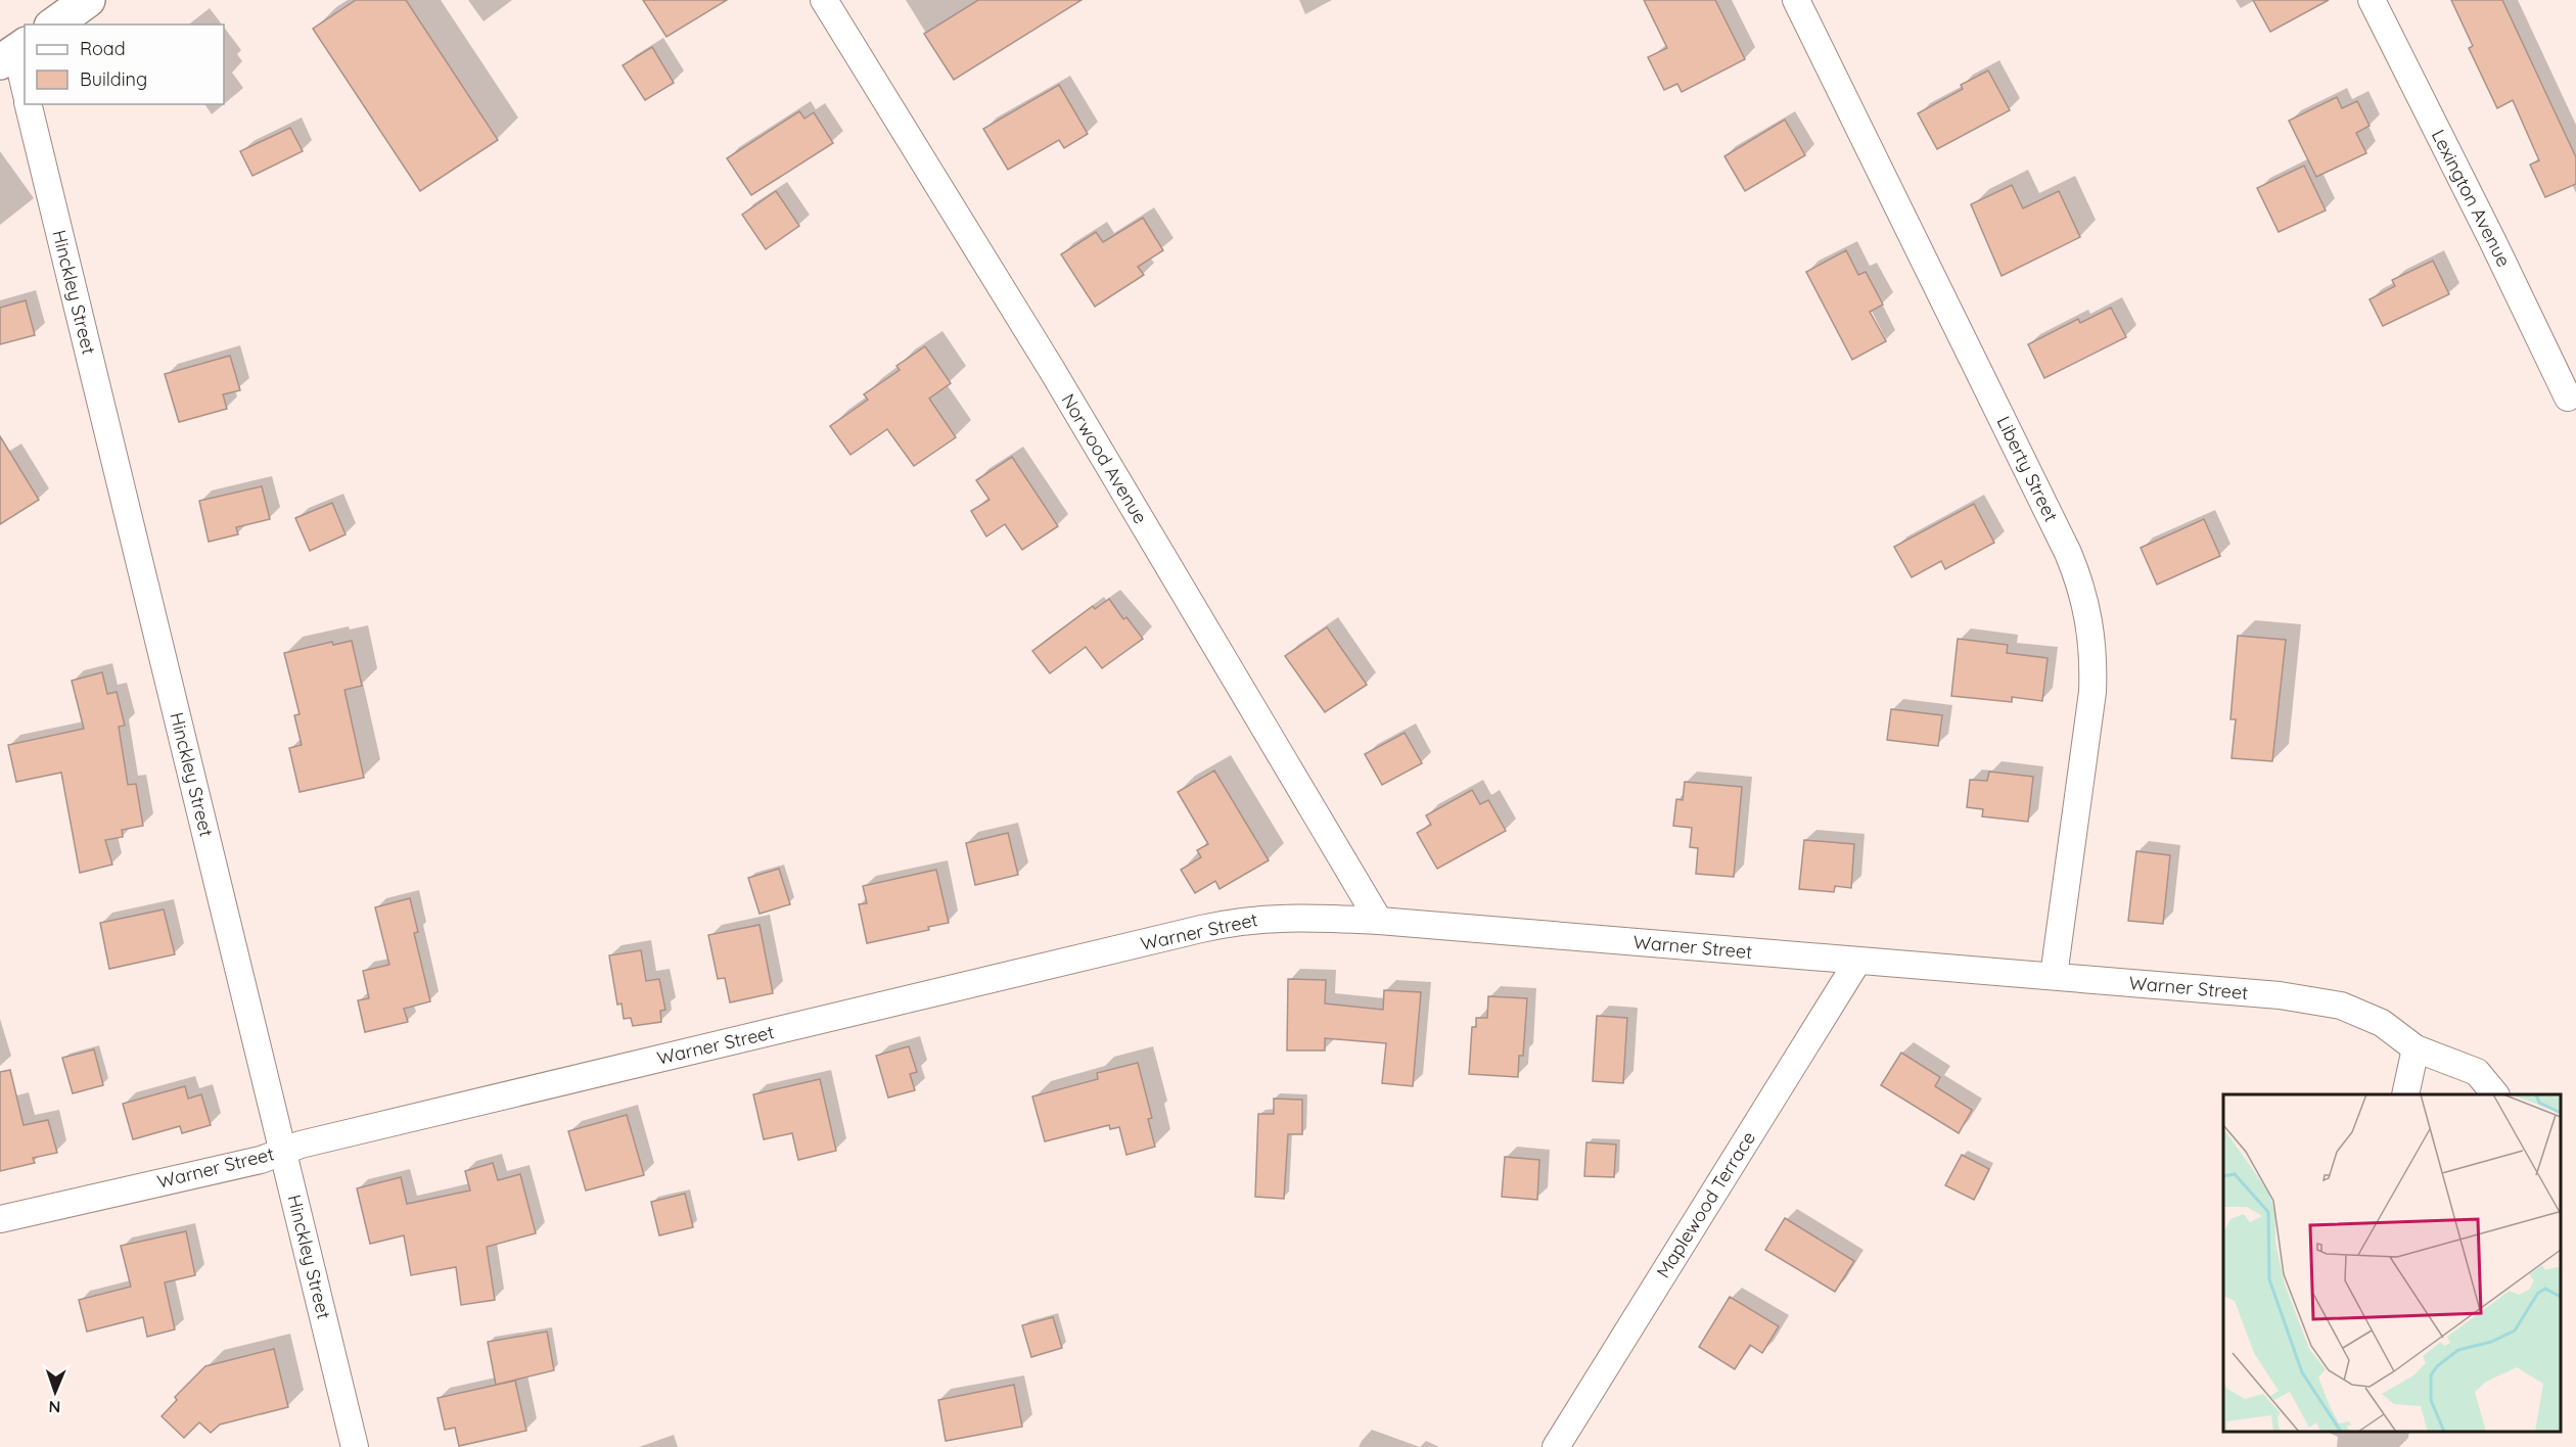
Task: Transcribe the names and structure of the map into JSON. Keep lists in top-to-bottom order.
{
  "streets": {
    "street": [
      "Lexington Avenue",
      "Hinckley Street",
      "Norwood Avenue",
      "Liberty Street",
      "Warner Street",
      "Maplewood Terrace"
    ]
  },
  "crossings": [
    ["Hinckley Street", "Warner Street"],
    ["Norwood Avenue", "Warner Street"],
    ["Liberty Street", "Warner Street"],
    ["Warner Street", "Maplewood Terrace"]
  ],
  "legend": ["Road", "Building"],
  "north": "bottom"
}
